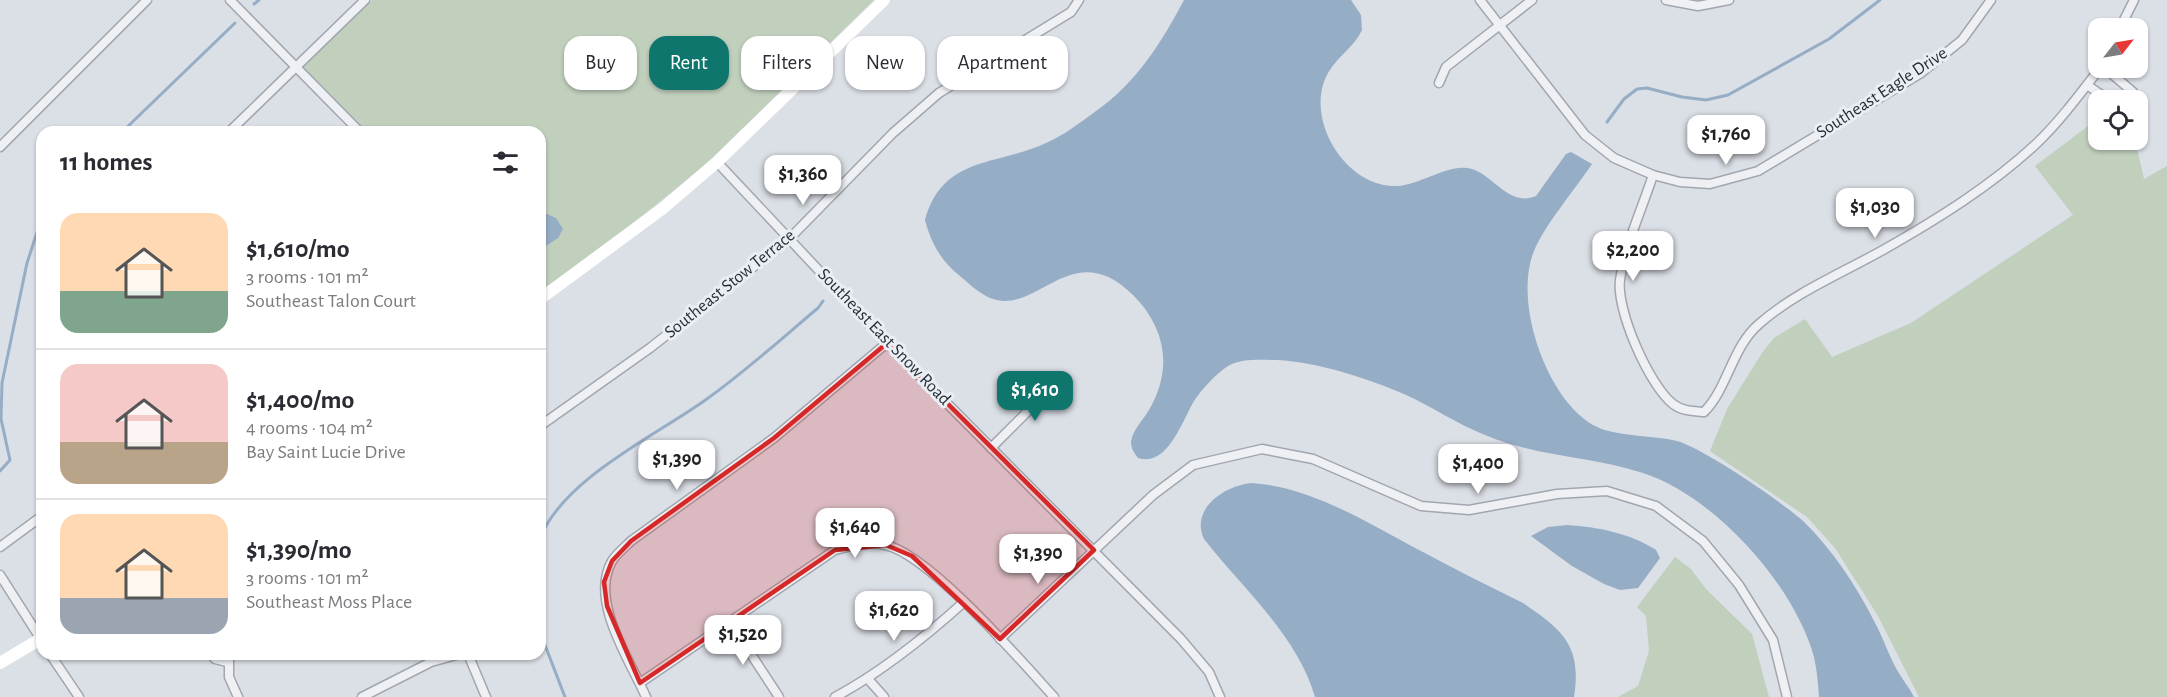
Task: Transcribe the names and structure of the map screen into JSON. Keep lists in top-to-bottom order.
{
  "streets": {
    "street": ["Southeast Eagle Drive", "Southeast Stow Terrace", "Southeast East Snow Road"]
  },
  "crossings": [
    ["Southeast Stow Terrace", "Southeast East Snow Road"]
  ],
  "north": "top right",
  "page": {
    "chip": [
      "Buy",
      "Rent",
      "Filters",
      "New",
      "Apartment"
    ],
    "price": [
      "$1,760",
      "$1,360",
      "$1,030",
      "$2,200",
      "$1,610",
      "$1,390",
      "$1,400",
      "$1,640",
      "$1,390",
      "$1,620",
      "$1,520"
    ],
    "heading": "11 homes",
    "list": [
      {
        "name": "$1,610/mo",
        "note": "3 rooms · 101 m² · Southeast Talon Court"
      },
      {
        "name": "$1,400/mo",
        "note": "4 rooms · 104 m² · Bay Saint Lucie Drive"
      },
      {
        "name": "$1,390/mo",
        "note": "3 rooms · 101 m² · Southeast Moss Place"
      }
    ]
  }
}
